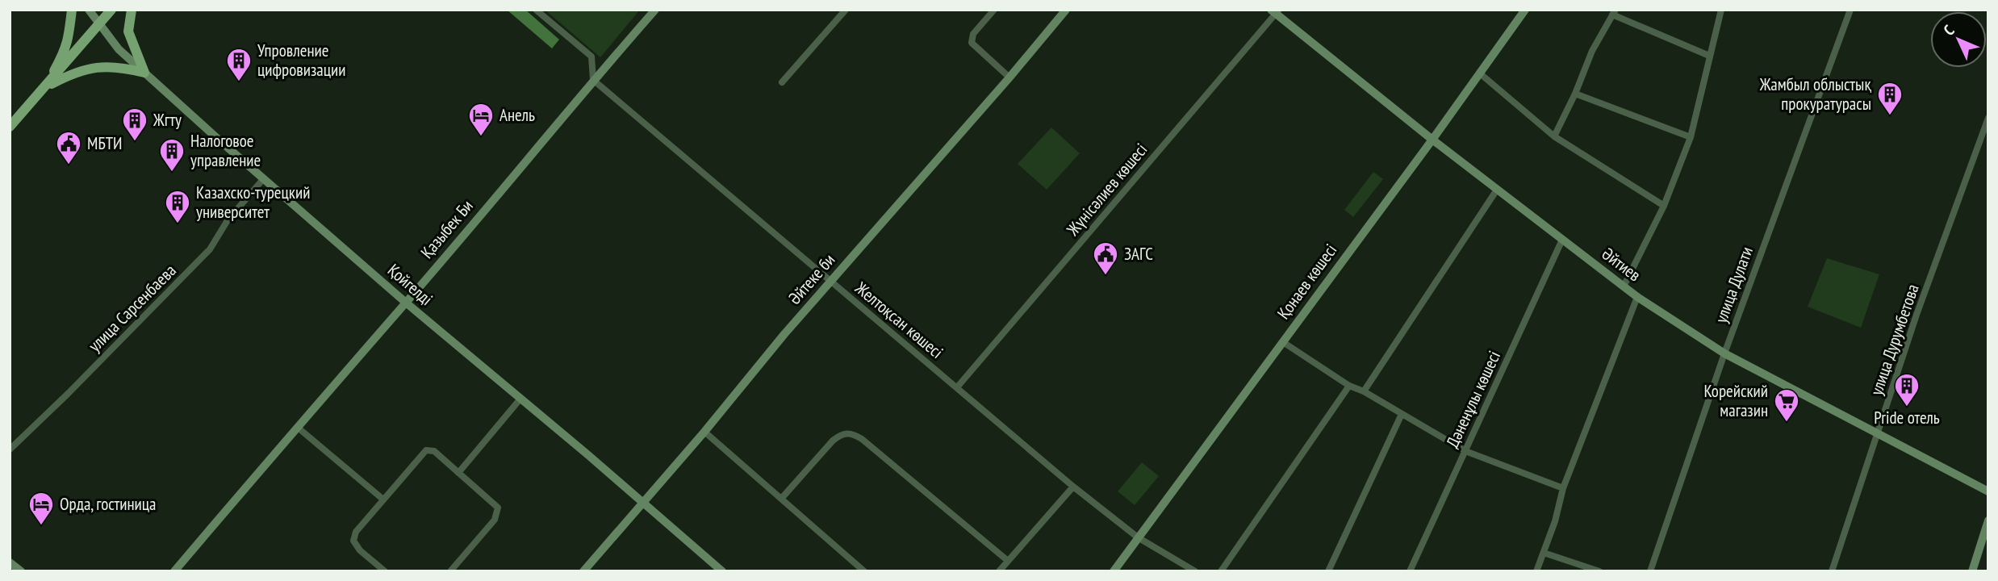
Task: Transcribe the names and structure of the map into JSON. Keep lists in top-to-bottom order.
{
  "streets": {
    "street": [
      "Жүнісәлиев көшесі",
      "Қазыбек Би",
      "Әйтиев",
      "Әйтеке би",
      "Қонаев көшесі",
      "Қойгелді",
      "улица Дулати",
      "улица Сарсенбаева",
      "Желтоқсан көшесі",
      "улица Дурумбетова",
      "Дәненұлы көшесі"
    ]
  },
  "crossings": [
    ["Жүнісәлиев көшесі", "Әйтиев"],
    ["Жүнісәлиев көшесі", "Желтоқсан көшесі"],
    ["Қазыбек Би", "Қойгелді"],
    ["Қазыбек Би", "Желтоқсан көшесі"],
    ["Әйтиев", "Қонаев көшесі"],
    ["Әйтиев", "улица Дулати"],
    ["Әйтиев", "улица Дурумбетова"],
    ["Әйтиев", "Дәненұлы көшесі"],
    ["Әйтеке би", "Қойгелді"],
    ["Әйтеке би", "Желтоқсан көшесі"],
    ["Қонаев көшесі", "Желтоқсан көшесі"],
    ["Қойгелді", "улица Сарсенбаева"]
  ],
  "places": {
    "building": [
      "Упровление цифровизации",
      "Жамбыл облыстық прокуратурасы",
      "Жгту",
      "Налоговое управление",
      "Казахско-турецкий университет",
      "Pride отель"
    ],
    "hotel": ["Анель", "Орда, гостиница"],
    "public building": ["МБТИ", "ЗАГС"],
    "supermarket": ["Корейский магазин"]
  },
  "north": "top left"
}
